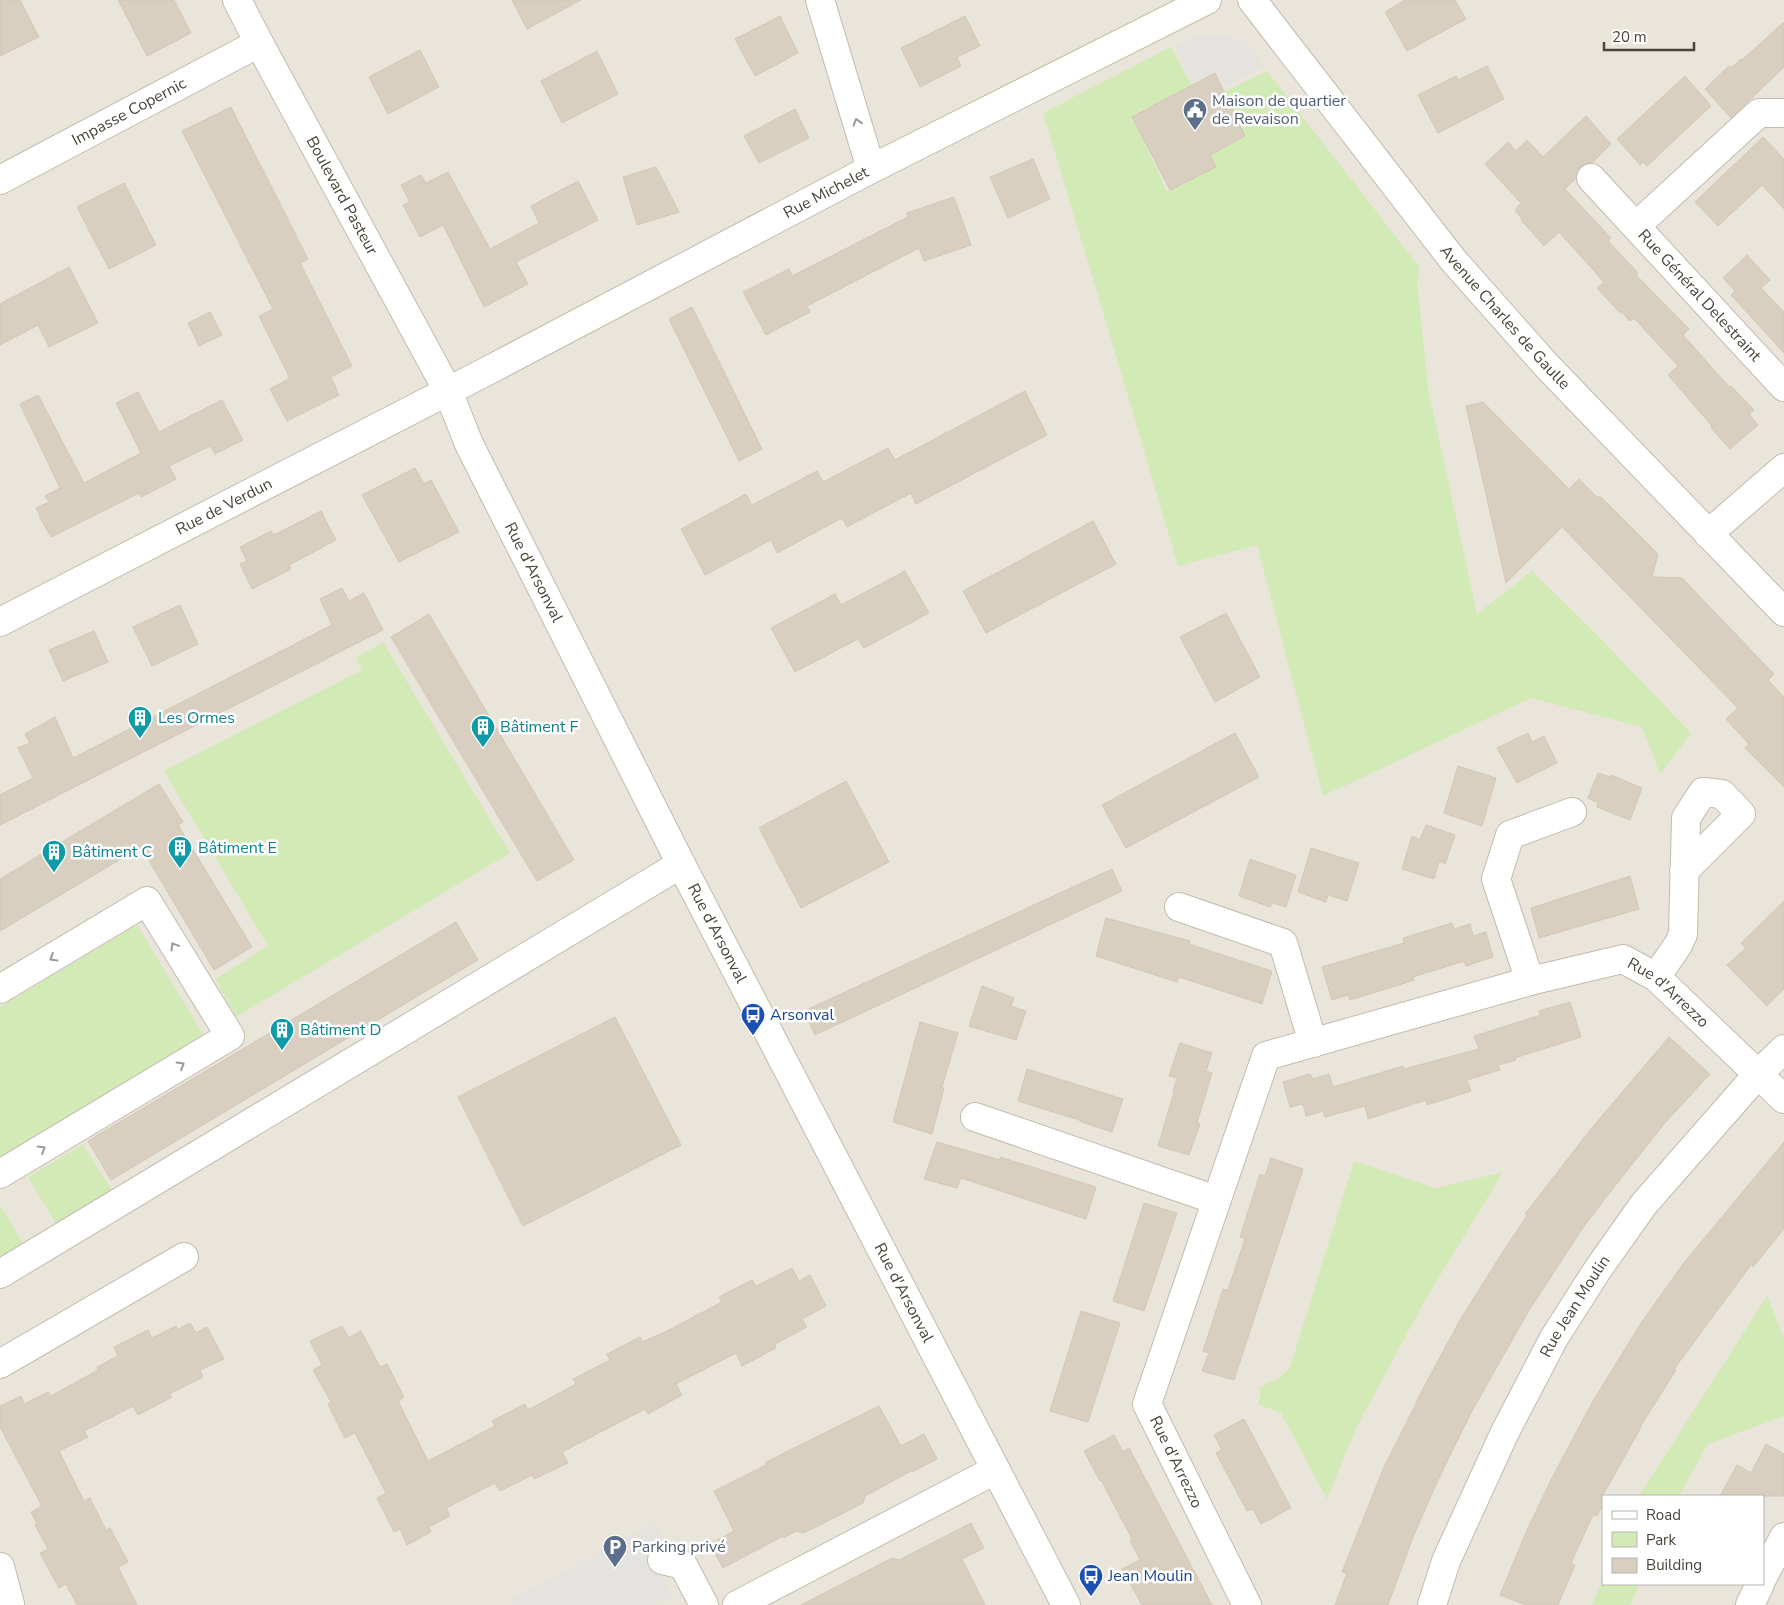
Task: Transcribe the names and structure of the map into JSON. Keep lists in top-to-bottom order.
{
  "streets": {
    "street": [
      "Impasse Copernic",
      "Rue Michelet",
      "Boulevard Pasteur",
      "Rue Général Delestraint",
      "Avenue Charles de Gaulle",
      "Rue de Verdun",
      "Rue d'Arsonval",
      "Rue d'Arrezzo",
      "Rue Jean Moulin"
    ]
  },
  "crossings": [
    ["Impasse Copernic", "Boulevard Pasteur"],
    ["Rue Michelet", "Boulevard Pasteur"],
    ["Rue Michelet", "Rue de Verdun"],
    ["Rue Michelet", "Rue d'Arsonval"],
    ["Boulevard Pasteur", "Rue de Verdun"],
    ["Boulevard Pasteur", "Rue d'Arsonval"],
    ["Rue de Verdun", "Rue d'Arsonval"],
    ["Rue d'Arrezzo", "Rue Jean Moulin"]
  ],
  "places": {
    "public building": ["Maison de quartier de Revaison"],
    "building": [
      "Les Ormes",
      "Bâtiment F",
      "Bâtiment E",
      "Bâtiment C",
      "Bâtiment D"
    ],
    "bus stop": ["Arsonval", "Jean Moulin"],
    "parking": ["Parking privé"]
  },
  "legend": ["Road", "Park", "Building"],
  "scale_bar": "20 m"
}
